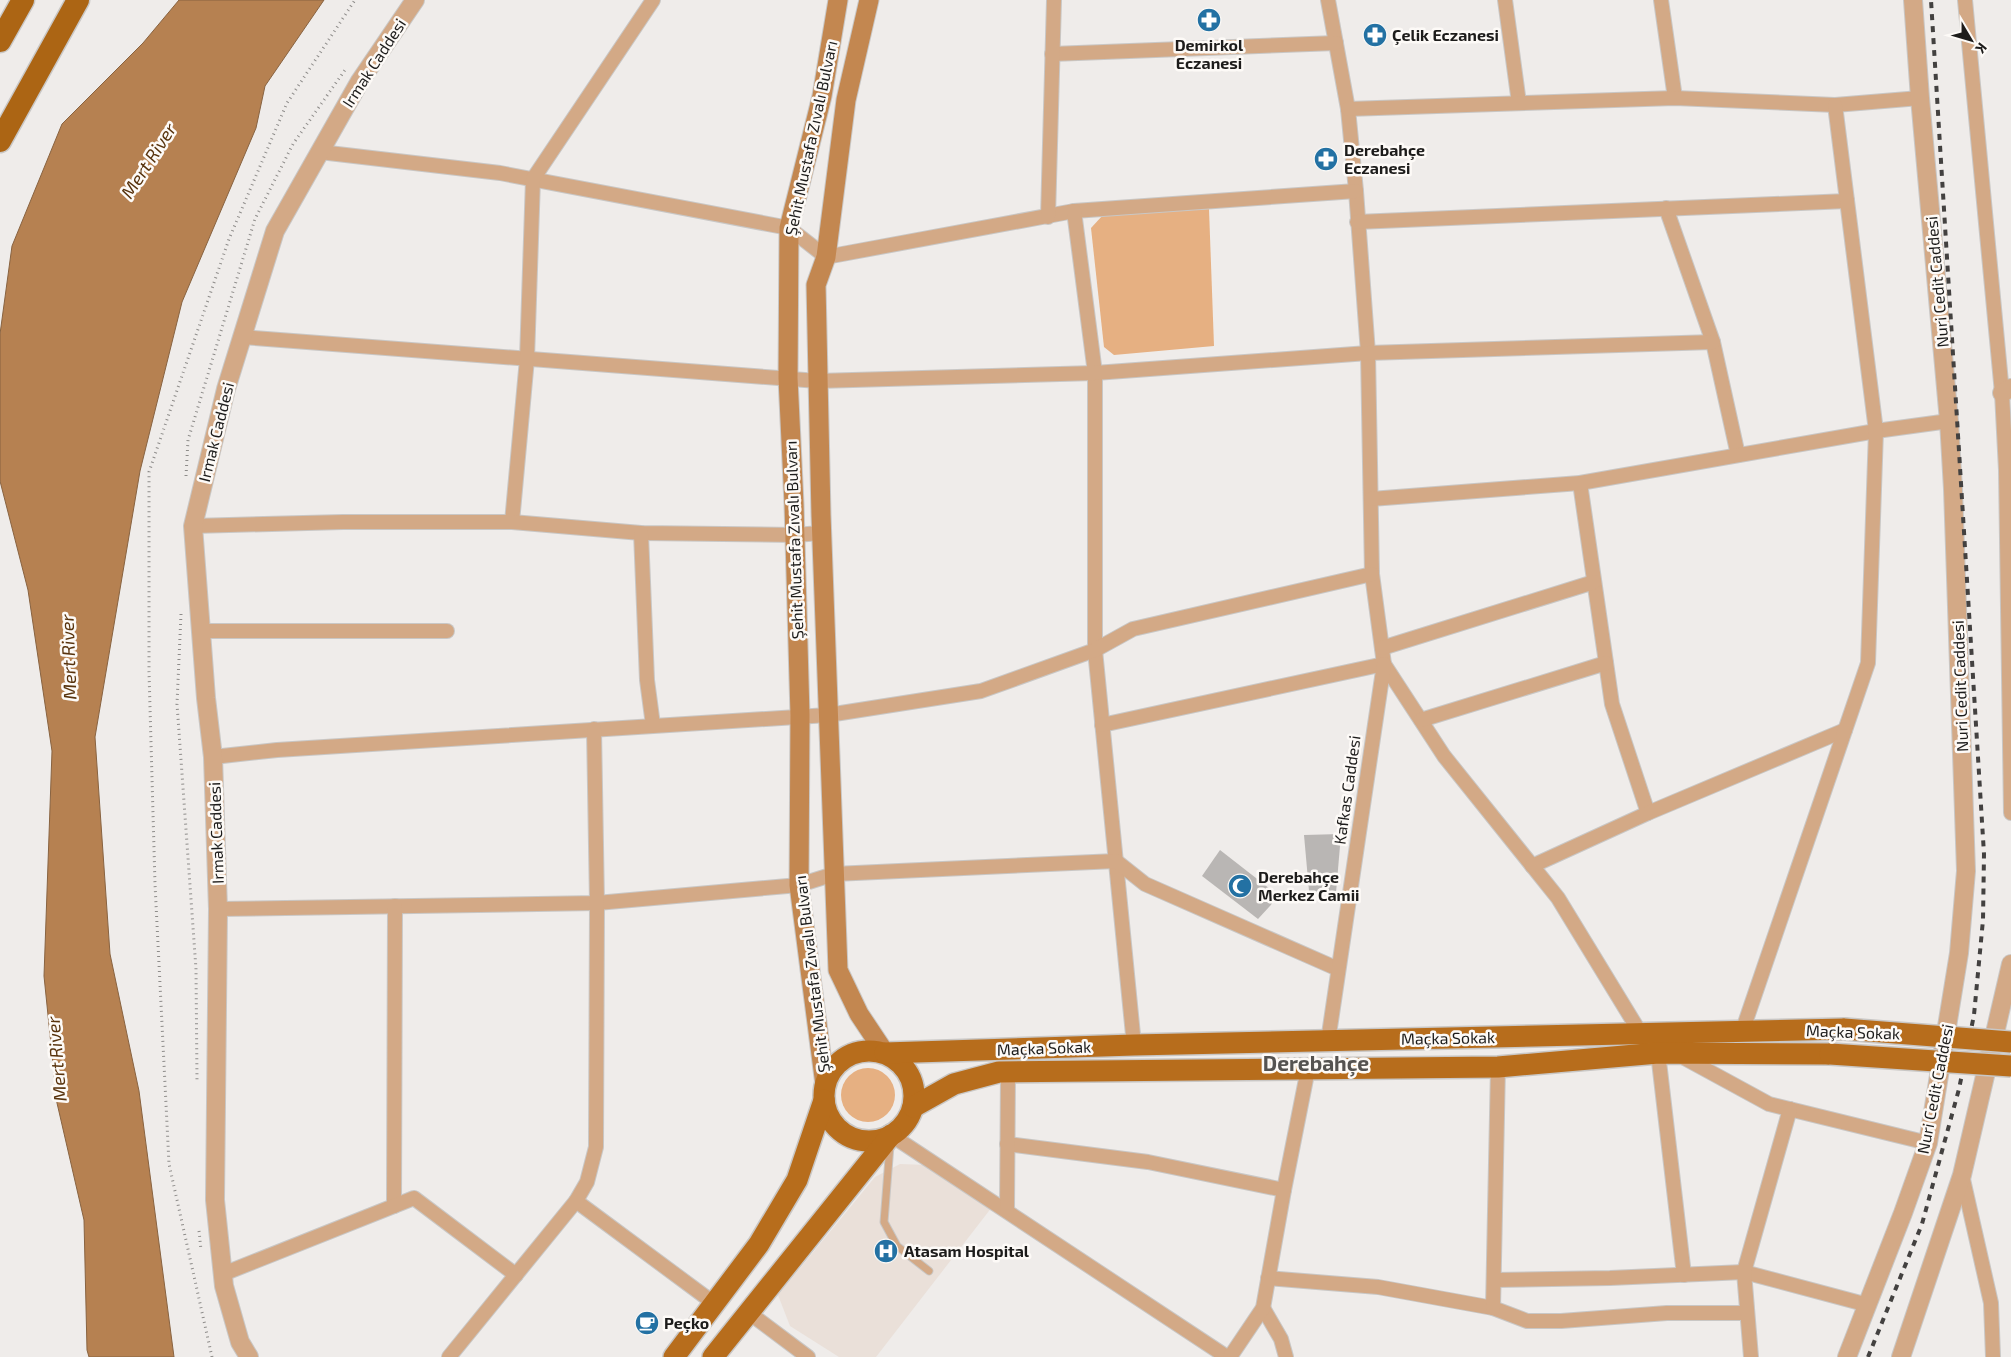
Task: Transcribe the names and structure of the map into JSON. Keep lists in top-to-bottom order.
{
  "streets": {
    "main road": ["Şehit Mustafa Zıvalı Bulvarı", "Maçka Sokak"],
    "street": ["Irmak Caddesi", "Nuri Cedit Caddesi", "Kafkas Caddesi"]
  },
  "crossings": [
    ["Şehit Mustafa Zıvalı Bulvarı", "Maçka Sokak"],
    ["Kafkas Caddesi", "Maçka Sokak"]
  ],
  "districts": ["Derebahçe"],
  "water": ["Mert River"],
  "places": {
    "pharmacy": ["Demirkol Eczanesi", "Çelik Eczanesi", "Derebahçe Eczanesi"],
    "mosque": ["Derebahçe Merkez Camii"],
    "hospital": ["Atasam Hospital"],
    "cafe": ["Peçko"]
  },
  "north": "bottom right"
}
